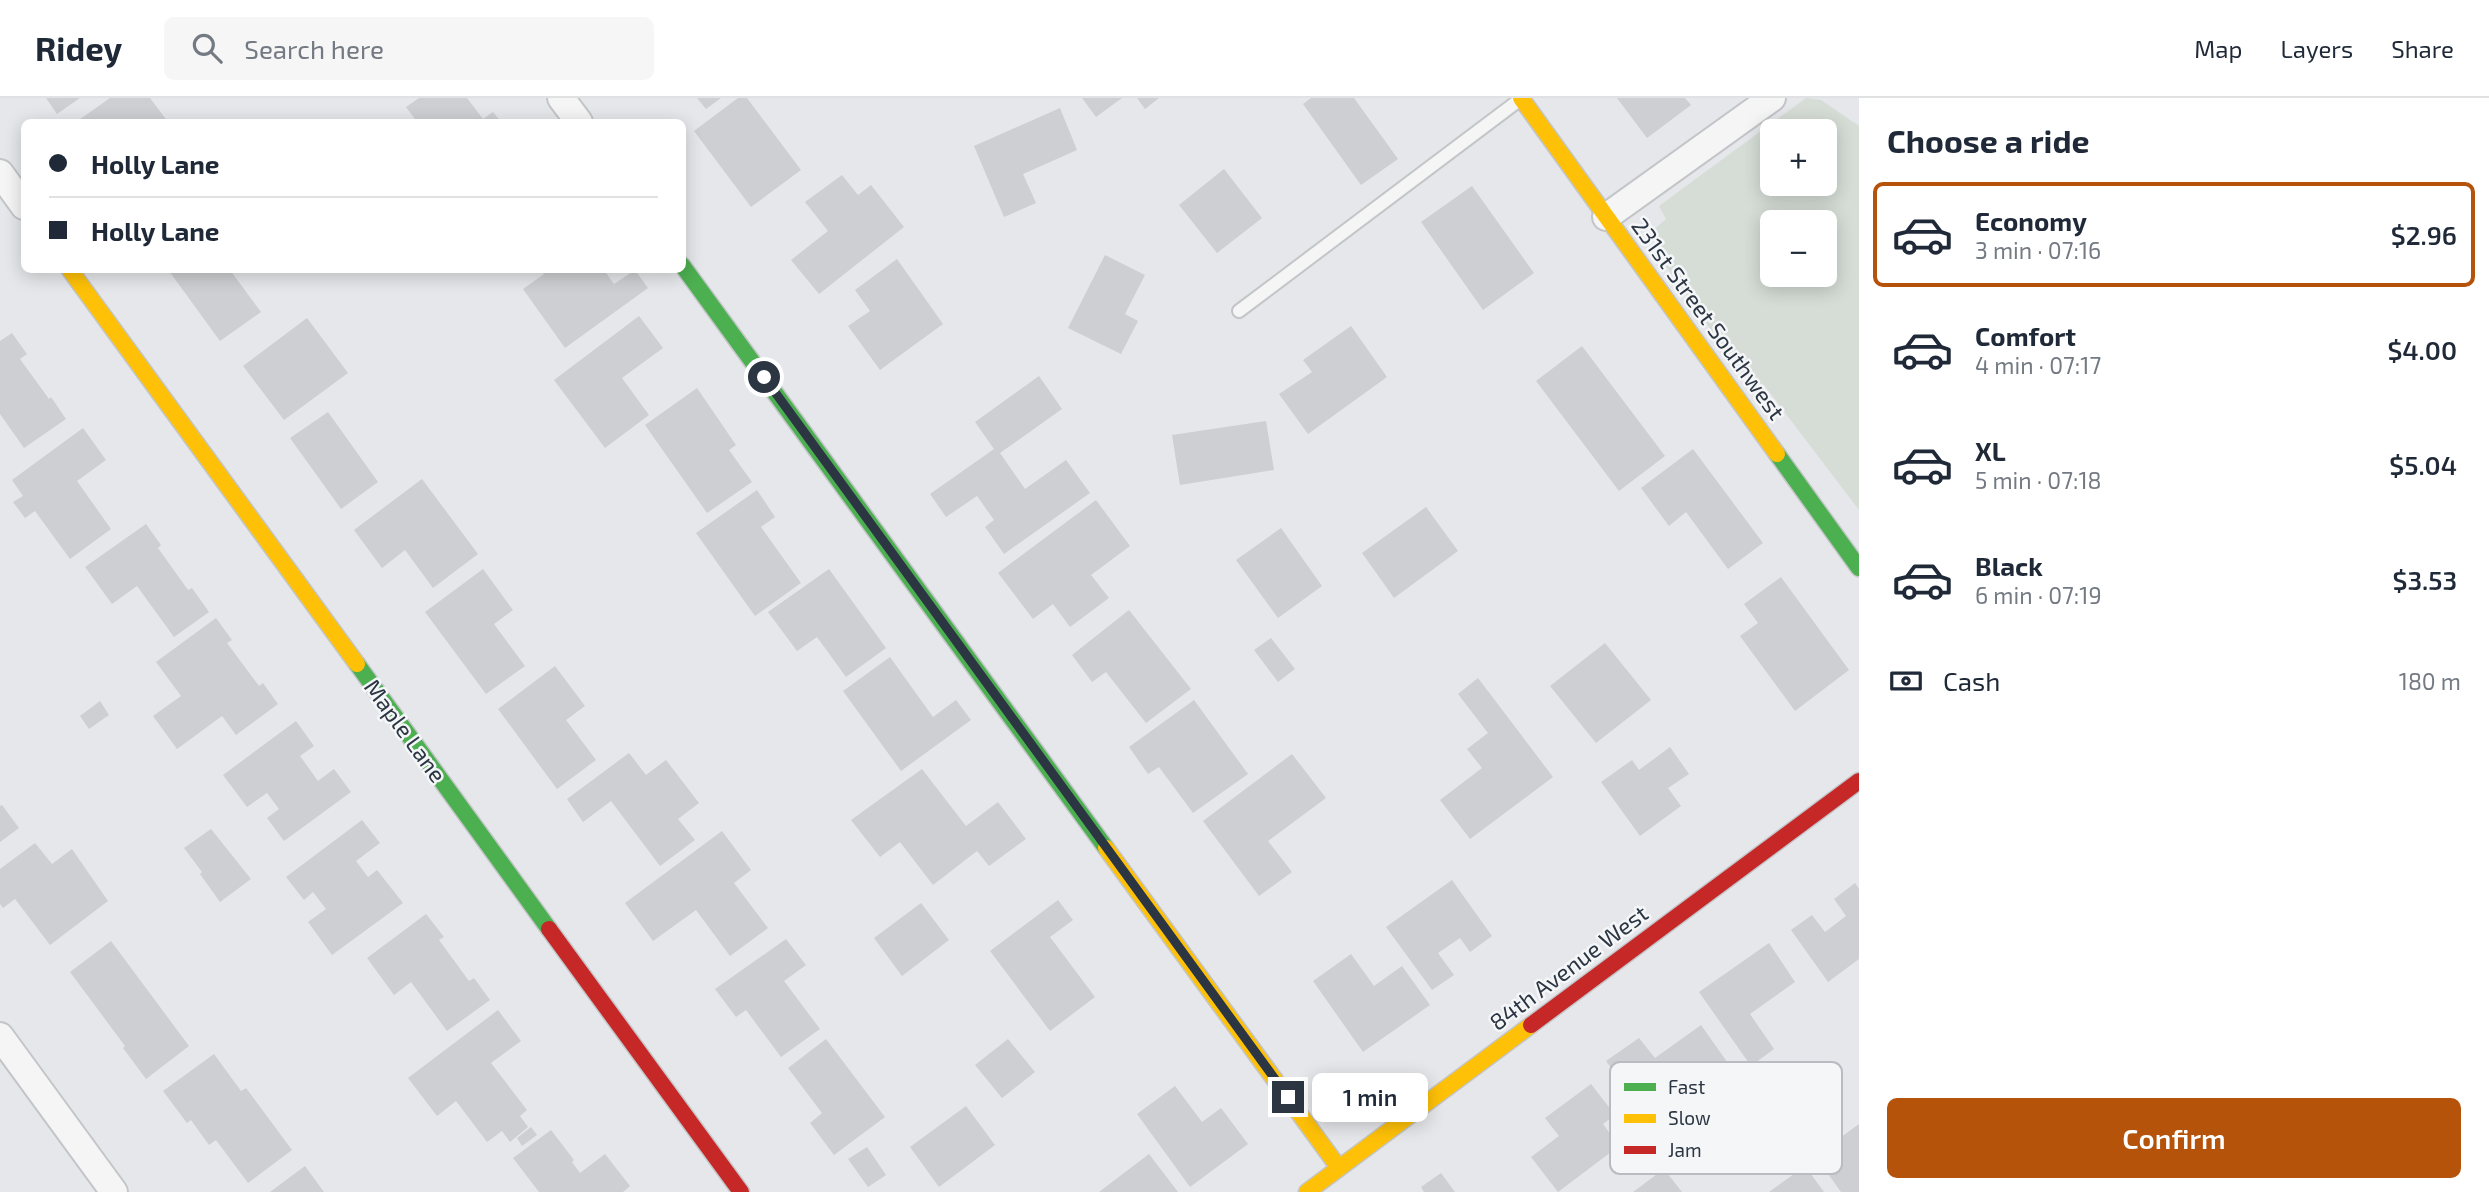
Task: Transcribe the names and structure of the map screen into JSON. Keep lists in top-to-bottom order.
{
  "streets": {
    "street": ["231st Street Southwest", "Maple Lane", "84th Avenue West"]
  },
  "legend": ["Fast", "Slow", "Jam"],
  "page": {
    "header": "Ridey",
    "search": "Search here",
    "nav": ["Map", "Layers", "Share"],
    "heading": "Choose a ride",
    "map_buttons": ["+", "−"],
    "banner": ["Holly Lane", "Holly Lane"],
    "list": [
      {
        "name": "Economy",
        "note": "3 min · 07:16",
        "value": "$2.96"
      },
      {
        "name": "Comfort",
        "note": "4 min · 07:17",
        "value": "$4.00"
      },
      {
        "name": "XL",
        "note": "5 min · 07:18",
        "value": "$5.04"
      },
      {
        "name": "Black",
        "note": "6 min · 07:19",
        "value": "$3.53"
      }
    ],
    "pay": ["Cash", "180 m"],
    "bubble": "1 min",
    "buttons": "Confirm"
  }
}
